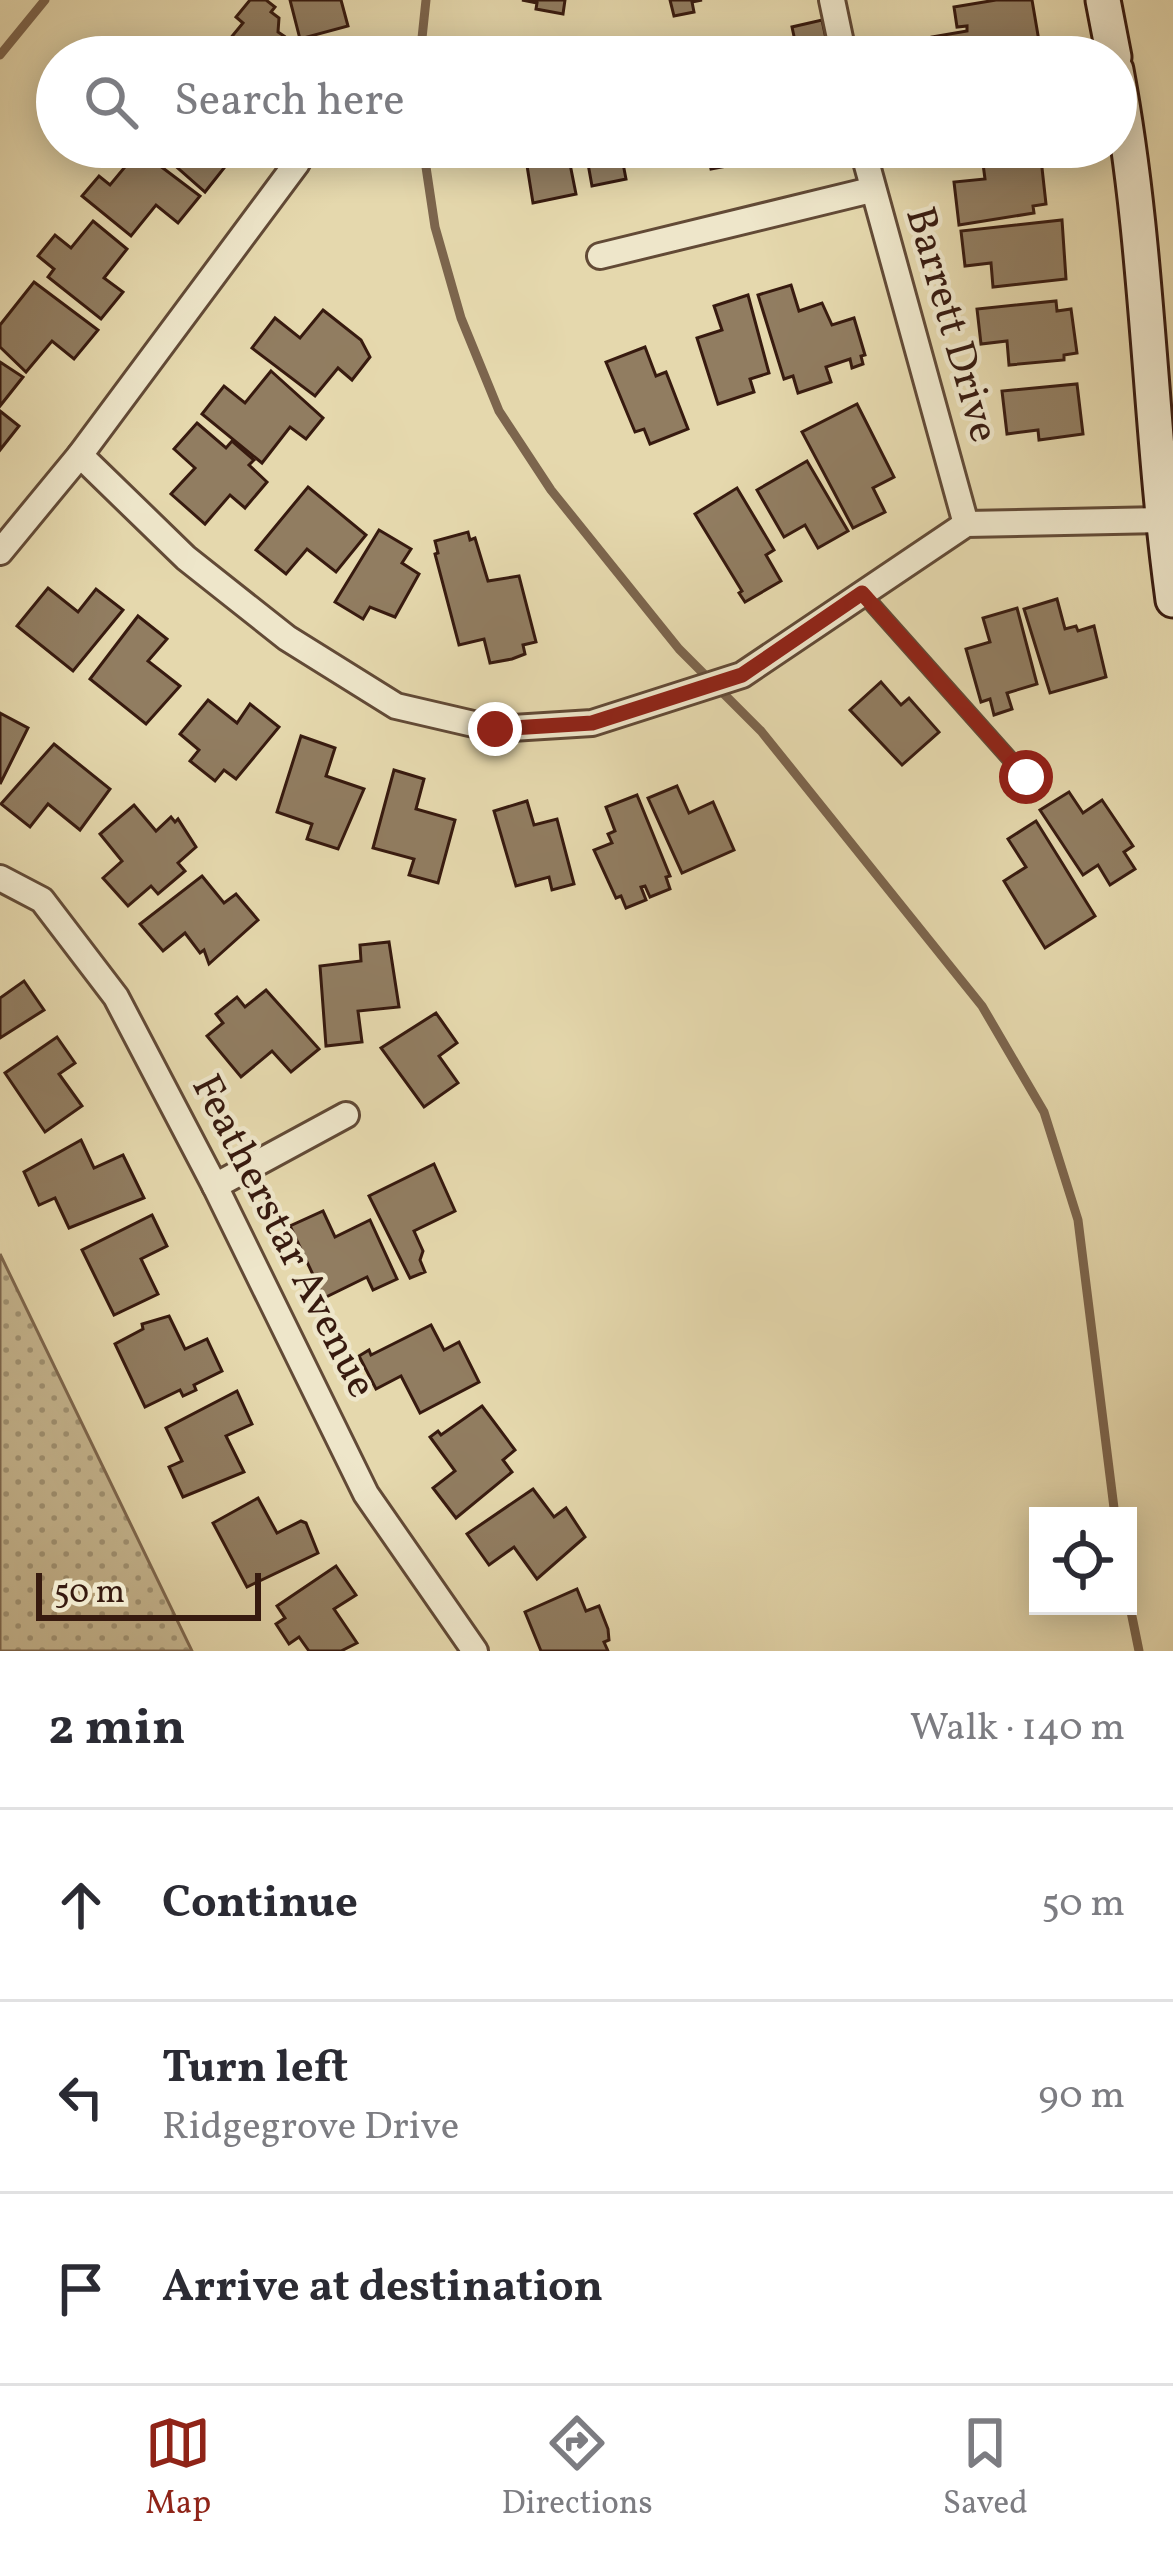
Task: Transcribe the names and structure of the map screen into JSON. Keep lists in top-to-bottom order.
{
  "streets": {
    "street": ["Barrett Drive", "Featherstar Avenue"]
  },
  "scale_bar": "50 m",
  "page": {
    "search": "Search here",
    "scale": "50 m",
    "heading": ["2 min", "Walk · 140 m"],
    "list": [
      ["Continue", "50 m"],
      ["Turn left", "Ridgegrove Drive", "90 m"],
      "Arrive at destination"
    ],
    "nav": ["Map", "Directions", "Saved"]
  }
}
